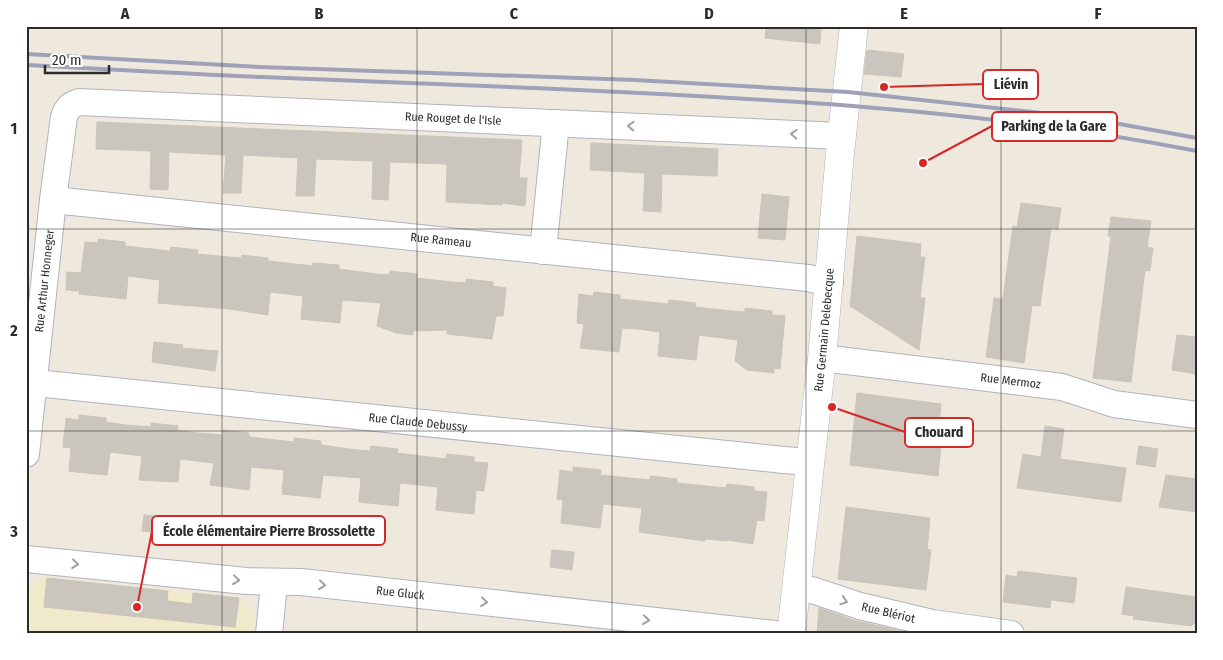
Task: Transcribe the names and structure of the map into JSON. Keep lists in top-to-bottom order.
{
  "streets": {
    "street": [
      "Rue Rouget de l'Isle",
      "Rue Rameau",
      "Rue Arthur Honneger",
      "Rue Germain Delebecque",
      "Rue Mermoz",
      "Rue Claude Debussy",
      "Rue Gluck",
      "Rue Blériot"
    ]
  },
  "crossings": [
    ["Rue Rouget de l'Isle", "Rue Arthur Honneger"],
    ["Rue Rouget de l'Isle", "Rue Germain Delebecque"],
    ["Rue Rameau", "Rue Arthur Honneger"],
    ["Rue Rameau", "Rue Germain Delebecque"],
    ["Rue Arthur Honneger", "Rue Claude Debussy"],
    ["Rue Germain Delebecque", "Rue Mermoz"],
    ["Rue Germain Delebecque", "Rue Claude Debussy"],
    ["Rue Germain Delebecque", "Rue Blériot"]
  ],
  "one_way": ["Rue Rouget de l'Isle", "Rue Gluck", "Rue Blériot"],
  "places": [
    "Liévin",
    "Parking de la Gare",
    "Chouard",
    "École élémentaire Pierre Brossolette"
  ],
  "scale_bar": "20 m",
  "grid": {
    "columns": [
      "A",
      "B",
      "C",
      "D",
      "E",
      "F"
    ],
    "rows": ["1", "2", "3"]
  }
}
